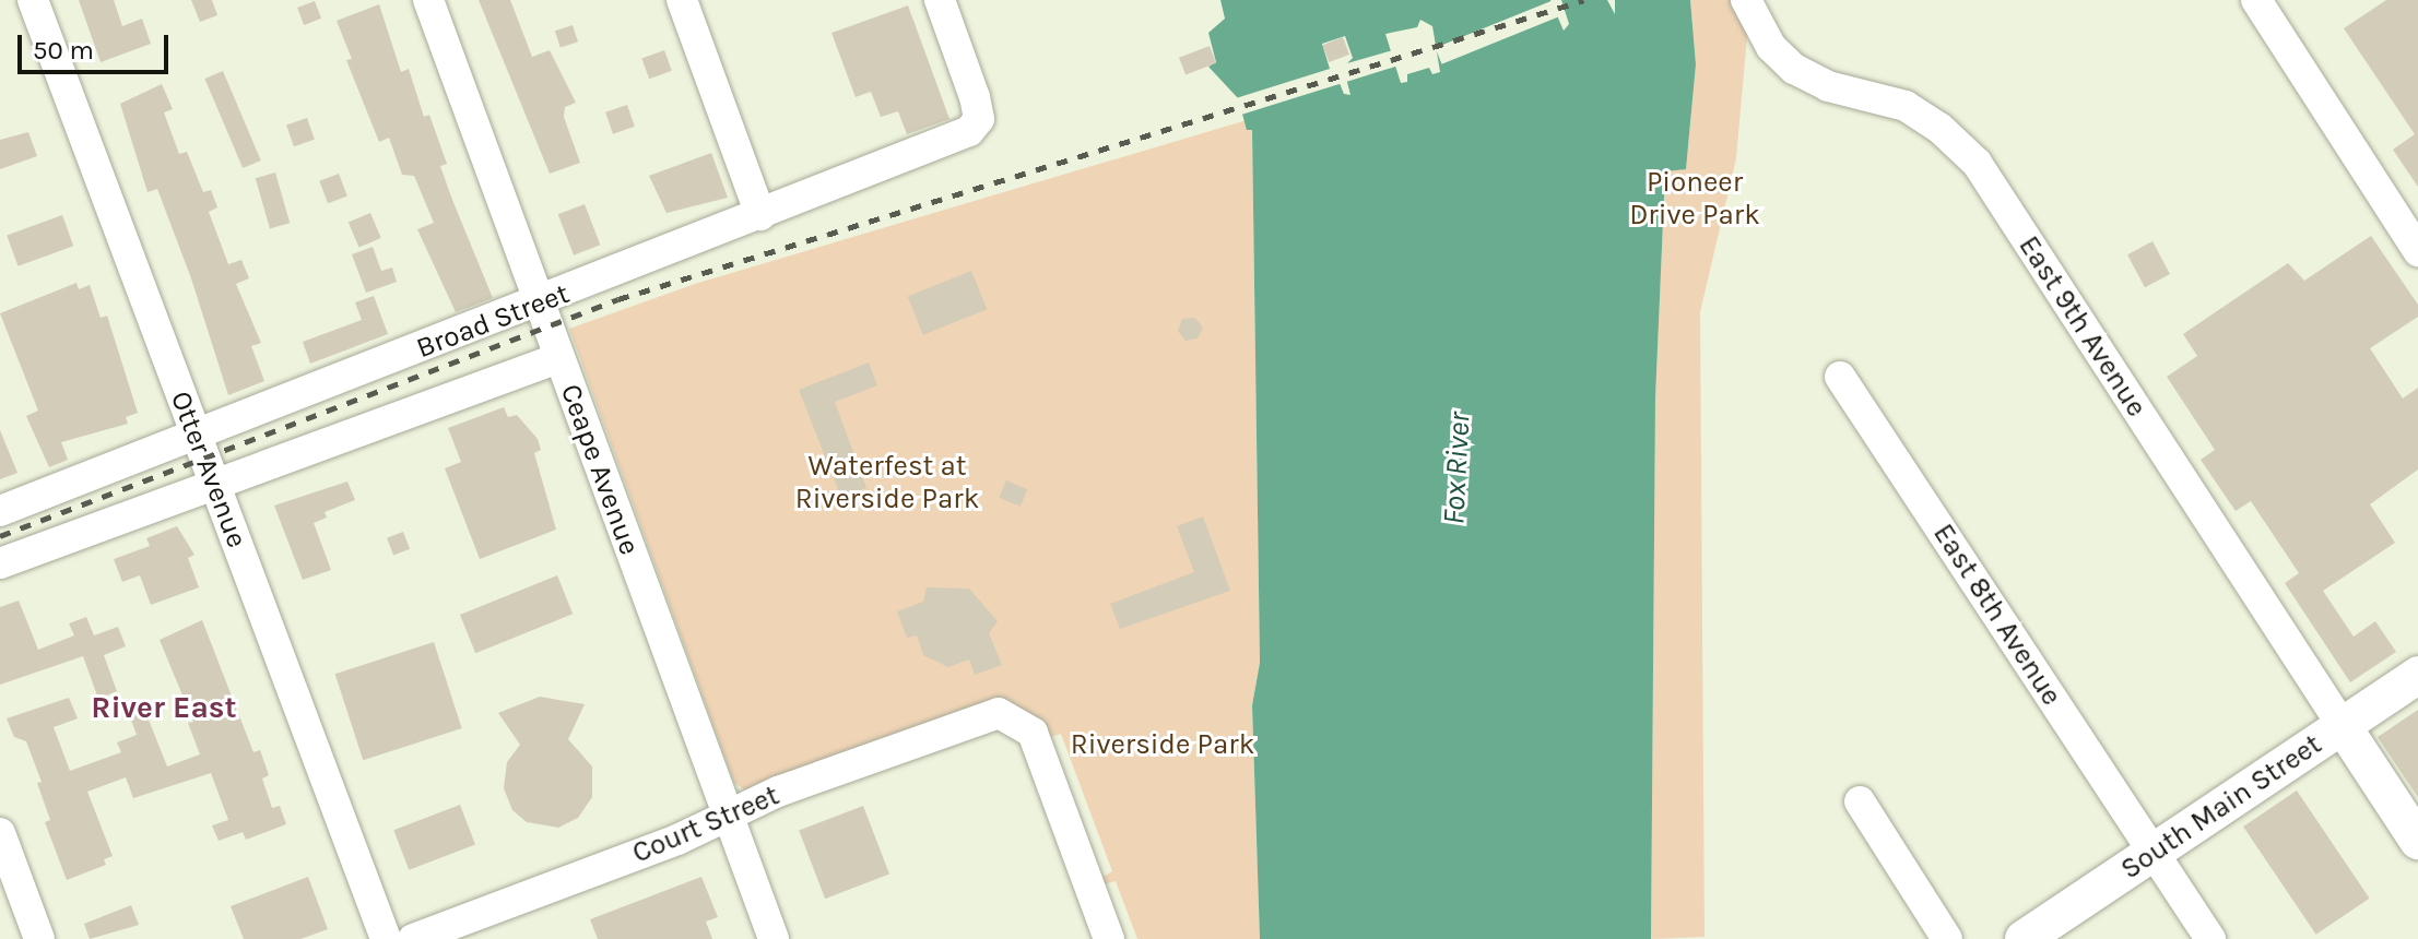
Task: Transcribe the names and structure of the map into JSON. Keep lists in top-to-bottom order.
{
  "streets": {
    "main road": ["South Main Street"],
    "street": [
      "Broad Street",
      "East 9th Avenue",
      "Otter Avenue",
      "Ceape Avenue",
      "East 8th Avenue",
      "Court Street"
    ]
  },
  "crossings": [
    ["Broad Street", "Otter Avenue"],
    ["Broad Street", "Ceape Avenue"],
    ["East 9th Avenue", "South Main Street"],
    ["Ceape Avenue", "Court Street"],
    ["East 8th Avenue", "South Main Street"]
  ],
  "districts": ["River East"],
  "water": ["Fox River"],
  "parks": ["Pioneer Drive Park", "Waterfest at Riverside Park", "Riverside Park"],
  "scale_bar": "50 m"
}
